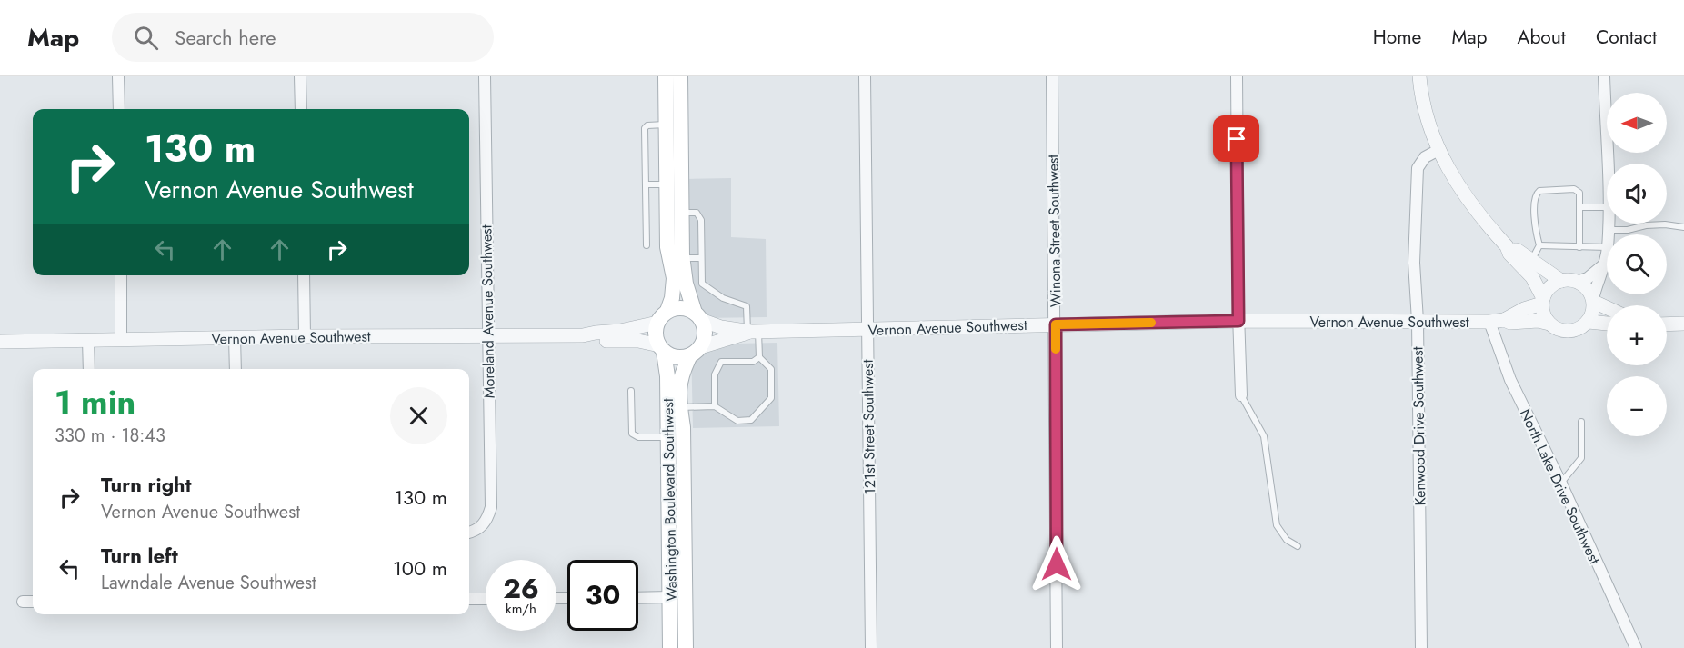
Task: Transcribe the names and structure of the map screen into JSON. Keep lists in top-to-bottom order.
{
  "streets": {
    "main road": ["Washington Boulevard Southwest"],
    "street": [
      "Winona Street Southwest",
      "Moreland Avenue Southwest",
      "Vernon Avenue Southwest",
      "Kenwood Drive Southwest",
      "121st Street Southwest",
      "North Lake Drive Southwest"
    ]
  },
  "crossings": [
    ["Winona Street Southwest", "Vernon Avenue Southwest"],
    ["Moreland Avenue Southwest", "Vernon Avenue Southwest"],
    ["Vernon Avenue Southwest", "Kenwood Drive Southwest"],
    ["Vernon Avenue Southwest", "121st Street Southwest"],
    ["Vernon Avenue Southwest", "North Lake Drive Southwest"],
    ["Vernon Avenue Southwest", "Washington Boulevard Southwest"]
  ],
  "north": "left",
  "page": {
    "header": "Map",
    "search": "Search here",
    "nav": [
      "Home",
      "Map",
      "About",
      "Contact"
    ],
    "map_buttons": ["+", "−"],
    "turn": ["130 m", "Vernon Avenue Southwest"],
    "heading": ["1 min", "330 m · 18:43"],
    "list": [
      {
        "name": "Turn right",
        "note": "Vernon Avenue Southwest",
        "value": "130 m"
      },
      {
        "name": "Turn left",
        "note": "Lawndale Avenue Southwest",
        "value": "100 m"
      }
    ],
    "speed": "26 km/h",
    "limit": "30"
  }
}
